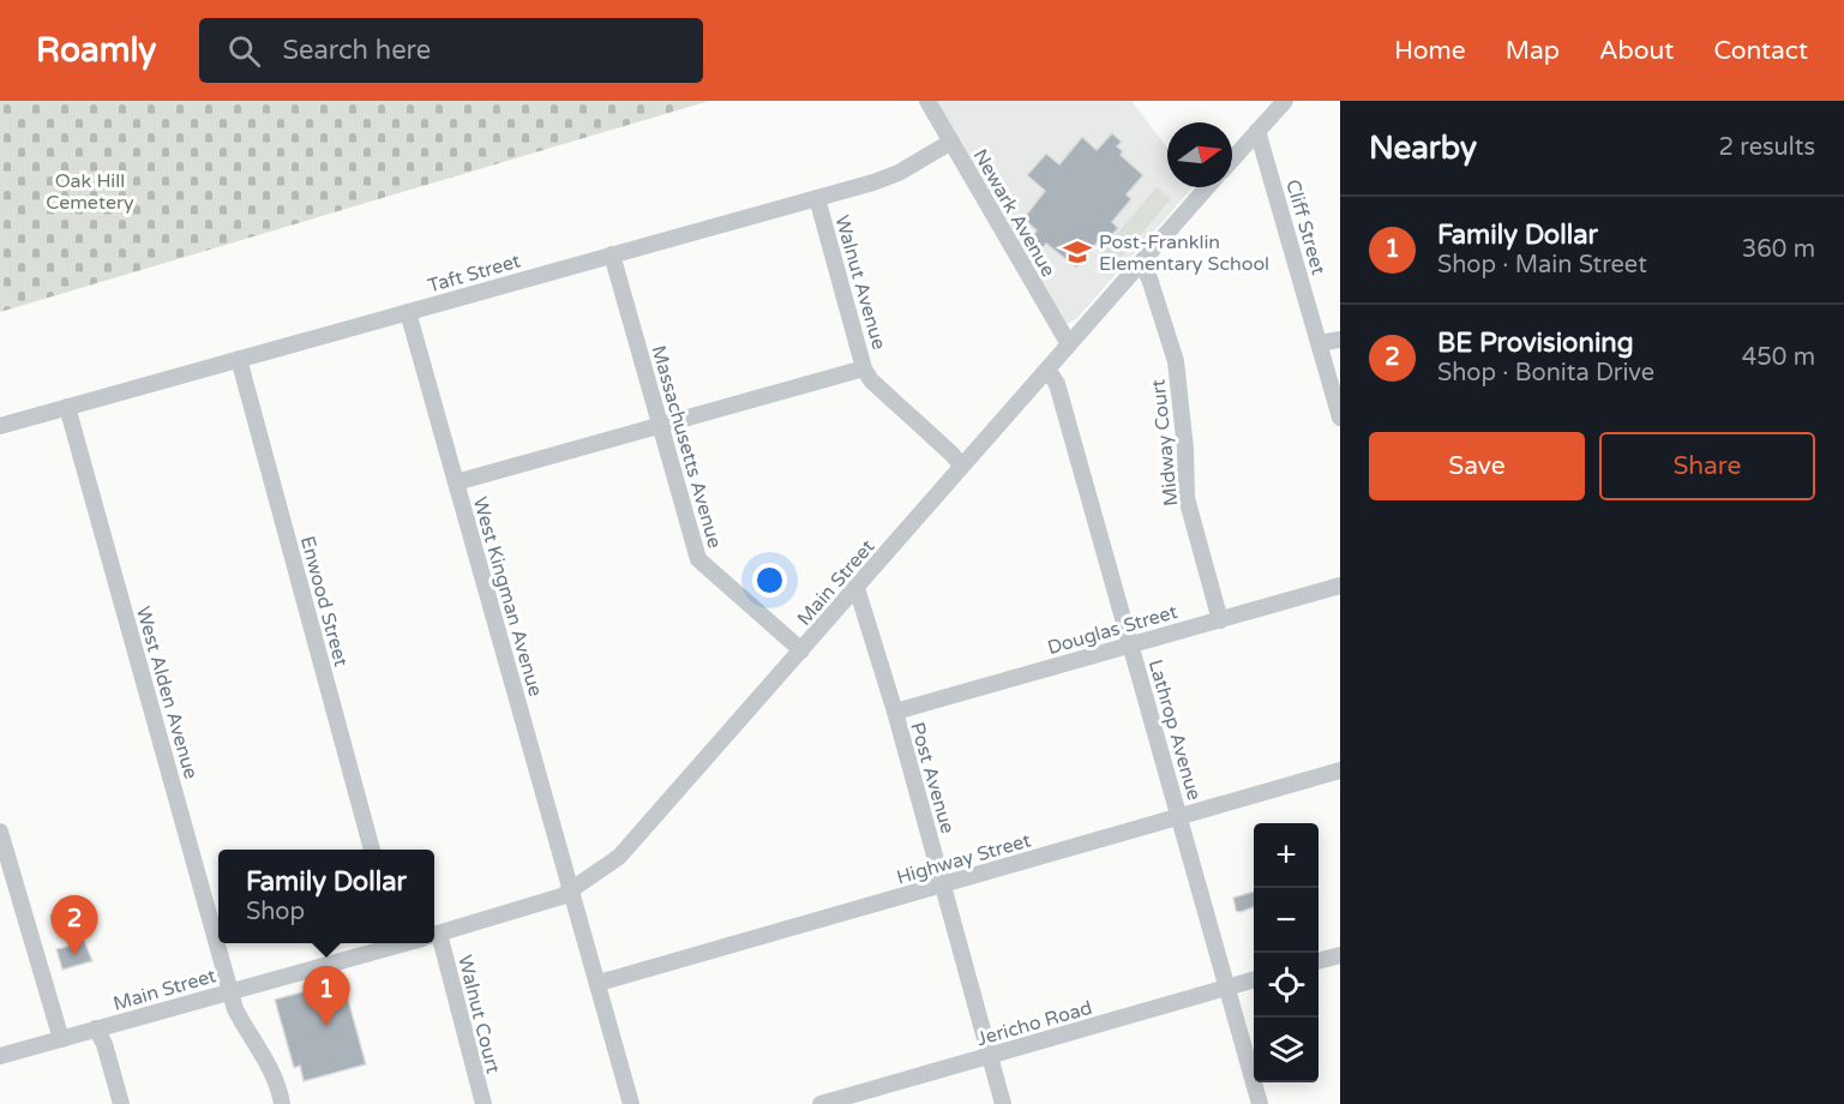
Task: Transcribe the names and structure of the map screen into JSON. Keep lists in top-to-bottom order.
{
  "streets": {
    "street": [
      "Newark Avenue",
      "Cliff Street",
      "Taft Street",
      "Walnut Avenue",
      "Midway Court",
      "Massachusetts Avenue",
      "Main Street",
      "West Kingman Avenue",
      "Enwood Street",
      "Douglas Street",
      "West Alden Avenue",
      "Lathrop Avenue",
      "Post Avenue",
      "Highway Street",
      "Walnut Court",
      "Jericho Road"
    ]
  },
  "crossings": [
    ["Newark Avenue", "Taft Street"],
    ["Newark Avenue", "Main Street"],
    ["Taft Street", "Walnut Avenue"],
    ["Taft Street", "Massachusetts Avenue"],
    ["Taft Street", "West Kingman Avenue"],
    ["Taft Street", "Enwood Street"],
    ["Taft Street", "West Alden Avenue"],
    ["Walnut Avenue", "Main Street"],
    ["Midway Court", "Main Street"],
    ["Midway Court", "Douglas Street"],
    ["Massachusetts Avenue", "Main Street"],
    ["Main Street", "West Kingman Avenue"],
    ["Main Street", "West Alden Avenue"],
    ["Main Street", "Lathrop Avenue"],
    ["Main Street", "Post Avenue"],
    ["West Kingman Avenue", "Highway Street"],
    ["Douglas Street", "Lathrop Avenue"],
    ["Douglas Street", "Post Avenue"],
    ["Lathrop Avenue", "Highway Street"],
    ["Lathrop Avenue", "Jericho Road"],
    ["Post Avenue", "Highway Street"],
    ["Post Avenue", "Jericho Road"]
  ],
  "parks": ["Oak Hill Cemetery"],
  "places": {
    "school or university": ["Post-Franklin Elementary School"]
  },
  "north": "right",
  "page": {
    "header": "Roamly",
    "search": "Search here",
    "nav": [
      "Home",
      "Map",
      "About",
      "Contact"
    ],
    "heading": ["Nearby", "2 results"],
    "list": [
      {
        "mark": "1",
        "name": "Family Dollar",
        "note": "Shop · Main Street",
        "value": "360 m"
      },
      {
        "mark": "2",
        "name": "BE Provisioning",
        "note": "Shop · Bonita Drive",
        "value": "450 m"
      }
    ],
    "buttons": ["Save", "Share"],
    "map_buttons": ["+", "−"],
    "popup": ["Family Dollar", "Shop"],
    "pins": ["2", "1"]
  }
}
